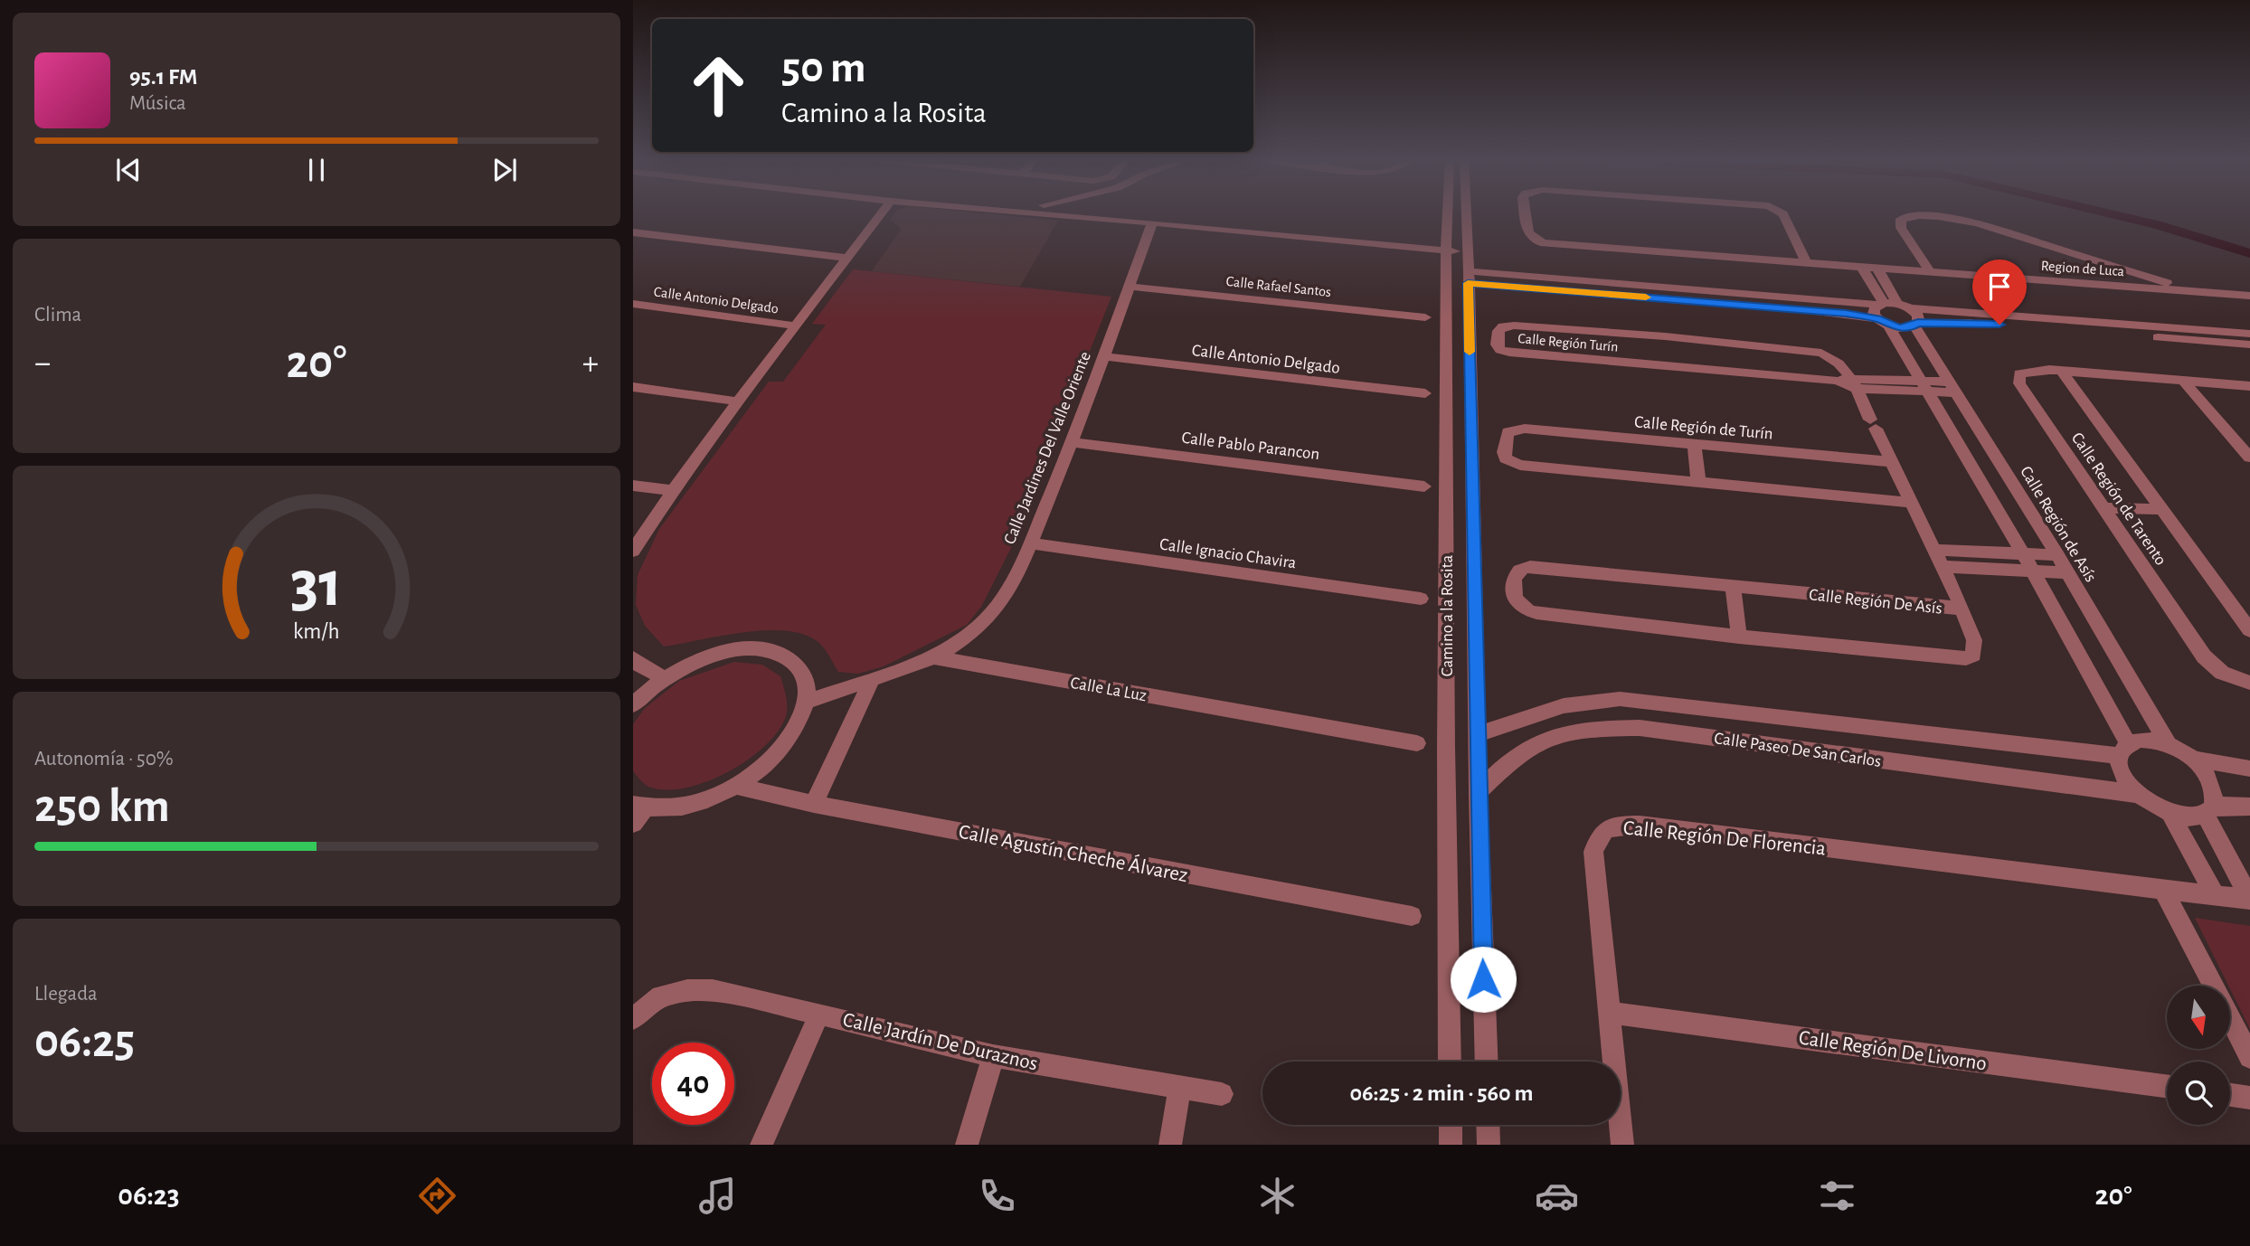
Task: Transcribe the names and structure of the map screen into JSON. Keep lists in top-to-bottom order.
{
  "streets": {
    "street": [
      "Region de Luca",
      "Calle Rafael Santos",
      "Calle Antonio Delgado",
      "Calle Región Turín",
      "Calle Región de Turín",
      "Calle Pablo Parancon",
      "Calle Jardines Del Valle Oriente",
      "Calle Región de Tarento",
      "Calle Región de Asís",
      "Calle Ignacio Chavira",
      "Calle Región De Asís",
      "Camino a la Rosita",
      "Calle La Luz",
      "Calle Paseo De San Carlos",
      "Calle Región De Florencia",
      "Calle Agustín Cheche Álvarez",
      "Calle Jardín De Duraznos",
      "Calle Región De Livorno"
    ]
  },
  "crossings": [
    ["Calle Rafael Santos", "Calle Jardines Del Valle Oriente"],
    ["Calle Antonio Delgado", "Calle Jardines Del Valle Oriente"],
    ["Calle Región Turín", "Calle Región de Asís"],
    ["Calle Región de Turín", "Calle Región de Asís"],
    ["Calle Pablo Parancon", "Calle Jardines Del Valle Oriente"],
    ["Calle Jardines Del Valle Oriente", "Calle Ignacio Chavira"],
    ["Calle Jardines Del Valle Oriente", "Calle La Luz"],
    ["Calle Región de Asís", "Calle Región De Asís"],
    ["Calle Región de Asís", "Calle Paseo De San Carlos"],
    ["Calle Región de Asís", "Calle Región De Florencia"],
    ["Camino a la Rosita", "Calle Paseo De San Carlos"],
    ["Calle Paseo De San Carlos", "Calle Región De Florencia"],
    ["Calle Región De Florencia", "Calle Región De Livorno"]
  ],
  "north": "bottom",
  "page": {
    "turn": ["50 m", "Camino a la Rosita"],
    "song": ["95.1 FM", "Música"],
    "tile": [
      "Clima",
      ["Autonomía · 50%", "250 km"],
      ["Llegada", "06:25"]
    ],
    "heat": ["−", "20°", "+"],
    "limit": "40",
    "trip": "06:25 · 2 min · 560 m",
    "tabs": ["06:23", "20°"],
    "gauge": ["31", "km/h"]
  }
}
